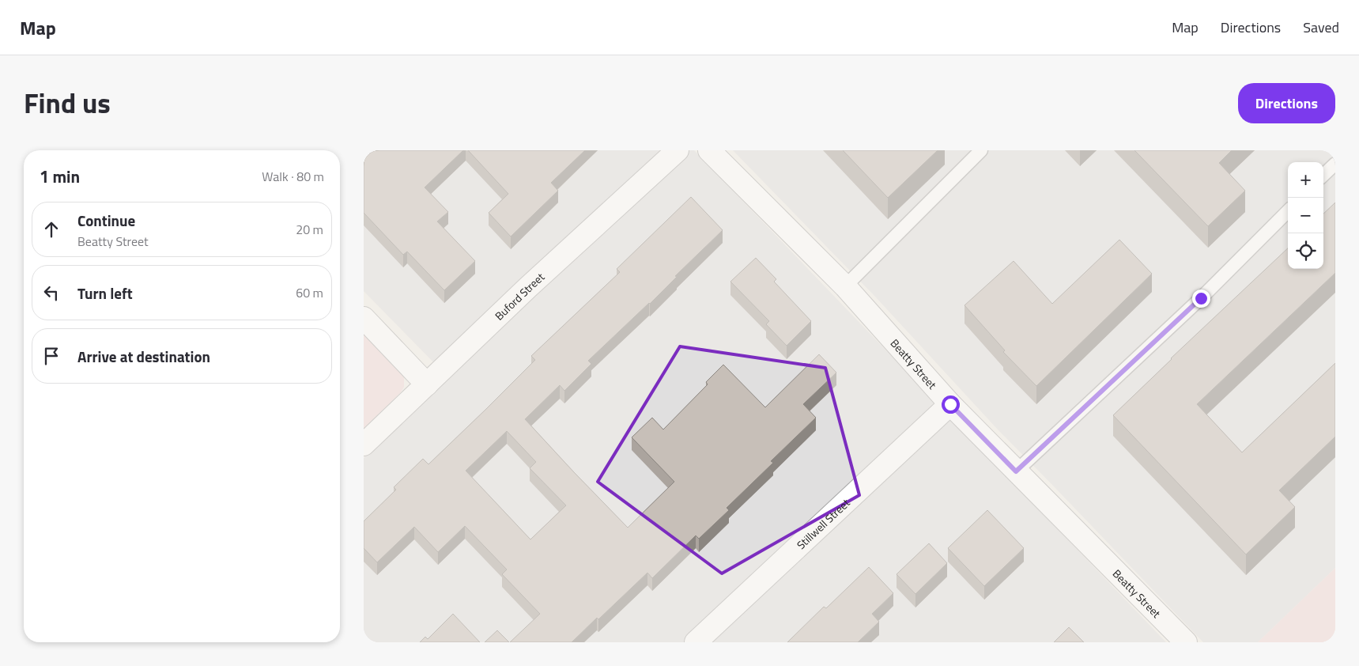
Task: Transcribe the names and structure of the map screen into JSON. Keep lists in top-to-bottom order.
{
  "streets": {
    "street": ["Buford Street", "Beatty Street", "Stillwell Street"]
  },
  "crossings": [
    ["Beatty Street", "Stillwell Street"]
  ],
  "page": {
    "header": "Map",
    "nav": ["Map", "Directions", "Saved"],
    "title": "Find us",
    "buttons": "Directions",
    "heading": ["1 min", "Walk · 80 m"],
    "map_buttons": ["+", "−"],
    "list": [
      ["Continue", "Beatty Street", "20 m"],
      ["Turn left", "60 m"],
      "Arrive at destination"
    ]
  }
}
